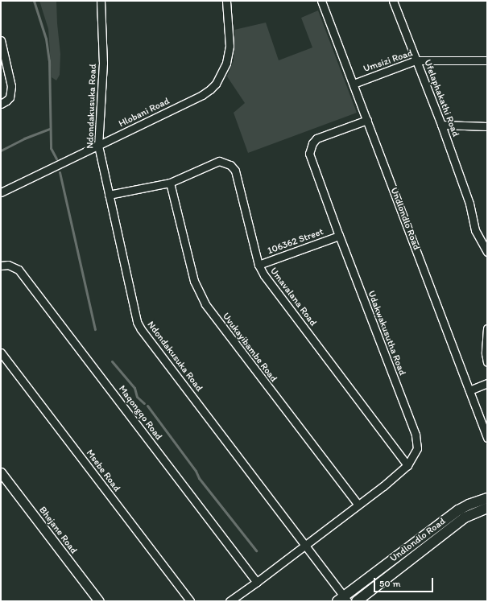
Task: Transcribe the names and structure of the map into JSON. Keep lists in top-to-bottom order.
{
  "streets": {
    "main road": ["Undlondlo Road"],
    "street": [
      "Umsizi Road",
      "Ufelaphakathi Road",
      "Ndondakusuka Road",
      "Hlobani Road",
      "106362 Street",
      "Umavalana Road",
      "Udakwakusutha Road",
      "Uvukayibambe Road",
      "Maqongqo Road",
      "Msebe Road",
      "Bhejane Road"
    ]
  },
  "crossings": [
    ["Umsizi Road", "Ufelaphakathi Road"],
    ["Umsizi Road", "Undlondlo Road"],
    ["Ndondakusuka Road", "Hlobani Road"],
    ["Ndondakusuka Road", "Undlondlo Road"],
    ["Ndondakusuka Road", "Umavalana Road"],
    ["Ndondakusuka Road", "Udakwakusutha Road"],
    ["Undlondlo Road", "Udakwakusutha Road"],
    ["106362 Street", "Umavalana Road"],
    ["106362 Street", "Udakwakusutha Road"],
    ["Umavalana Road", "Udakwakusutha Road"],
    ["Umavalana Road", "Uvukayibambe Road"],
    ["Udakwakusutha Road", "Uvukayibambe Road"]
  ],
  "scale_bar": "50 m"
}
